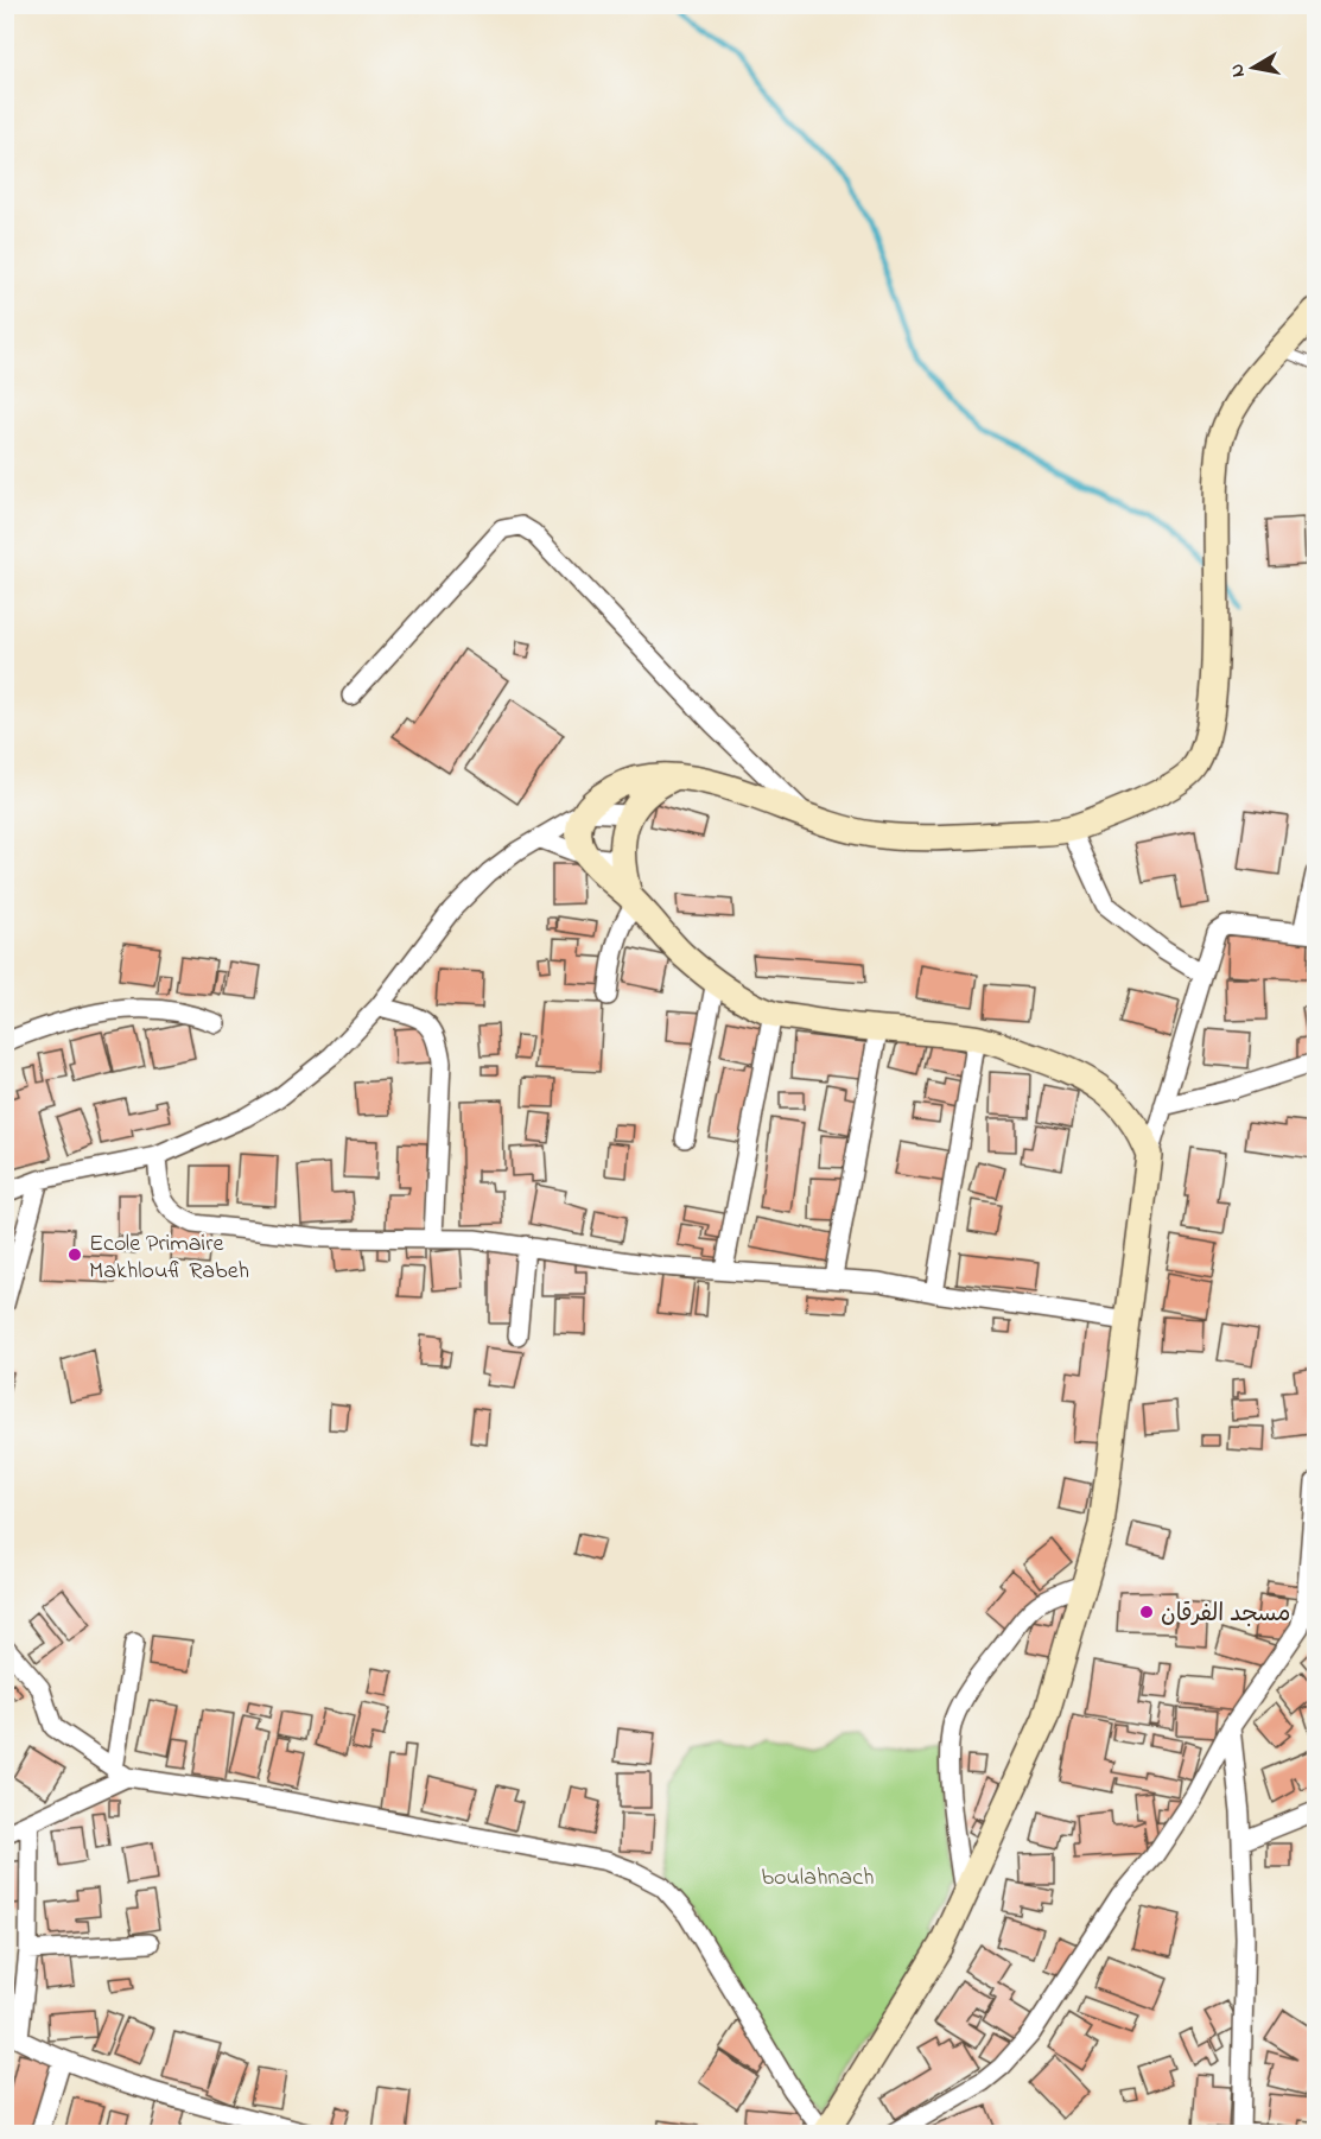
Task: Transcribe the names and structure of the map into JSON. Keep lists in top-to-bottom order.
{
  "parks": ["boulahnach"],
  "places": ["Ecole Primaire Makhloufi Rabeh", "مسجد الفرقان"],
  "north": "left"
}
